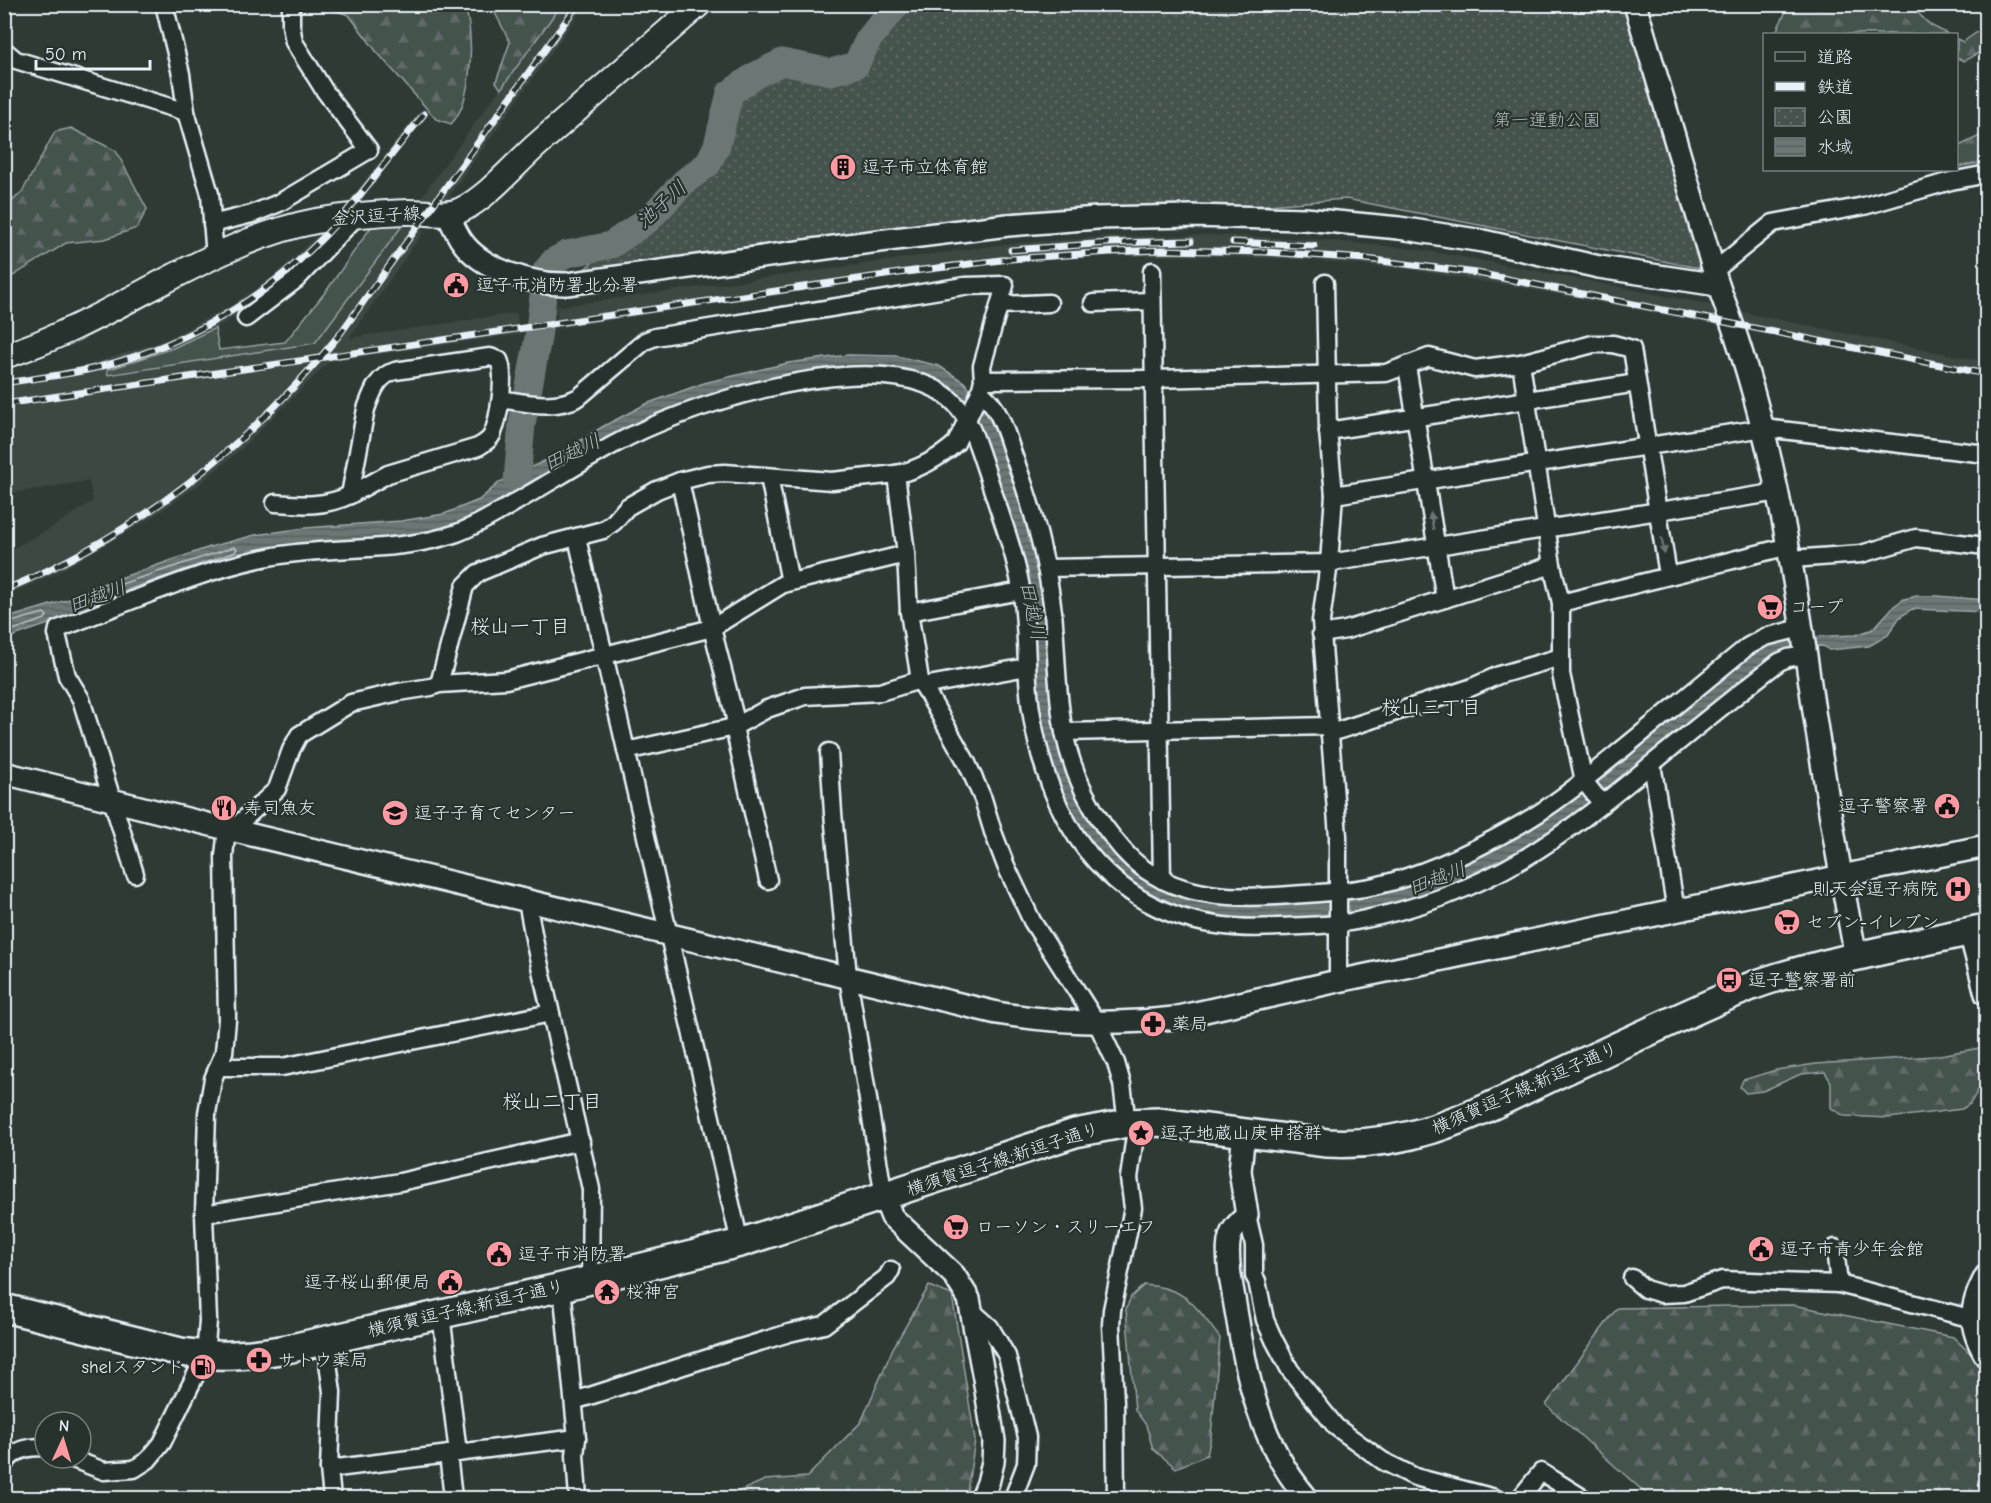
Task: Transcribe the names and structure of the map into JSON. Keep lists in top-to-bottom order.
{
  "streets": {
    "main road": ["金沢逗子線", "横須賀逗子線;新逗子通り"]
  },
  "districts": ["桜山一丁目", "桜山三丁目", "桜山二丁目"],
  "water": ["池子川", "田越川"],
  "parks": ["第一運動公園"],
  "places": {
    "building": ["逗子市立体育館"],
    "public building": [
      "逗子市消防署北分署",
      "逗子警察署",
      "逗子市青少年会館",
      "逗子市消防署",
      "逗子桜山郵便局"
    ],
    "supermarket": ["コープ", "セブン-イレブン", "ローソン・スリーエフ"],
    "restaurant": ["寿司魚友"],
    "school or university": ["逗子子育てセンター"],
    "hospital": ["則天会逗子病院"],
    "bus stop": ["逗子警察署前"],
    "pharmacy": ["薬局", "サトウ薬局"],
    "place": ["逗子地蔵山庚申搭群"],
    "temple": ["桜神宮"],
    "fuel station": ["shelスタンド"]
  },
  "legend": [
    "道路",
    "鉄道",
    "公園",
    "水域"
  ],
  "scale_bar": "50 m",
  "north": "top"
}
